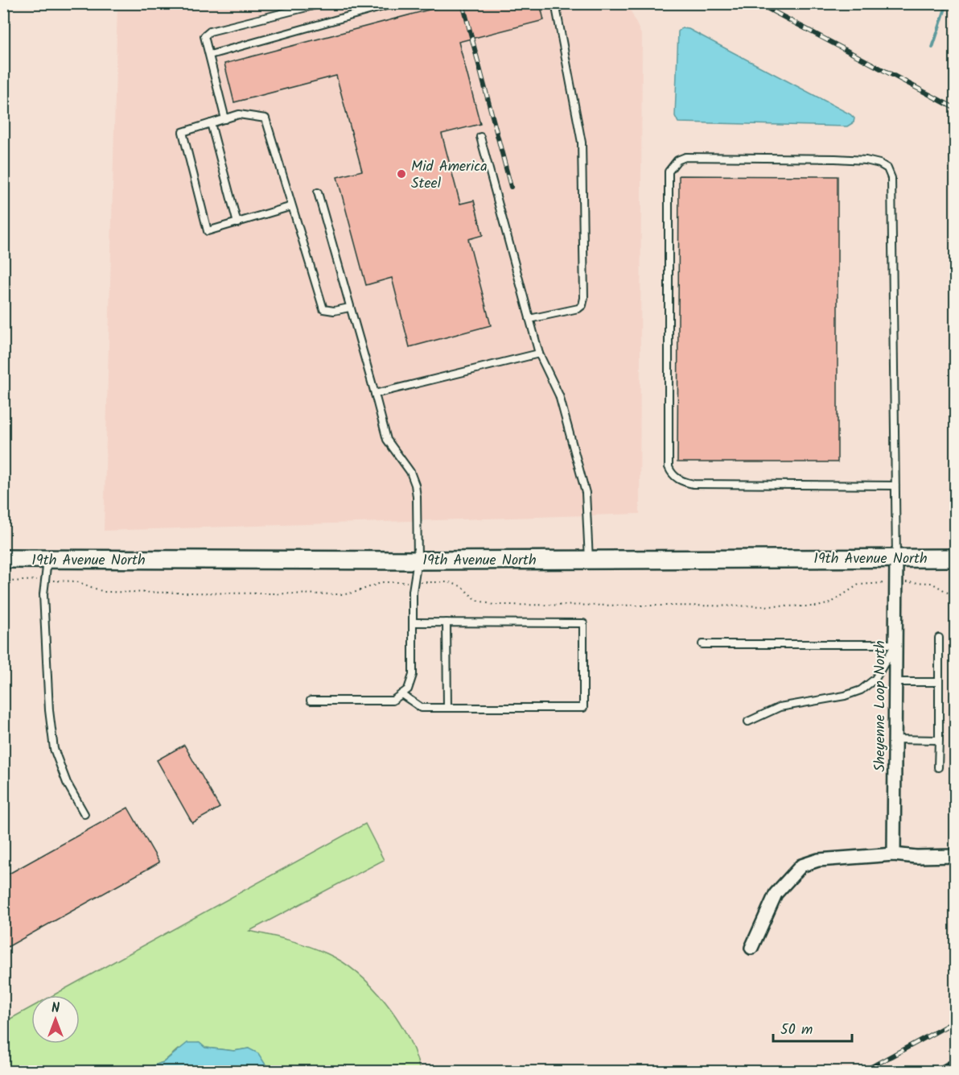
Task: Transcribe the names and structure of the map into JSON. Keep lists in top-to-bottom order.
{
  "streets": {
    "street": ["19th Avenue North", "Sheyenne Loop North"]
  },
  "crossings": [
    ["19th Avenue North", "Sheyenne Loop North"]
  ],
  "places": ["Mid America Steel"],
  "scale_bar": "50 m",
  "north": "top"
}
